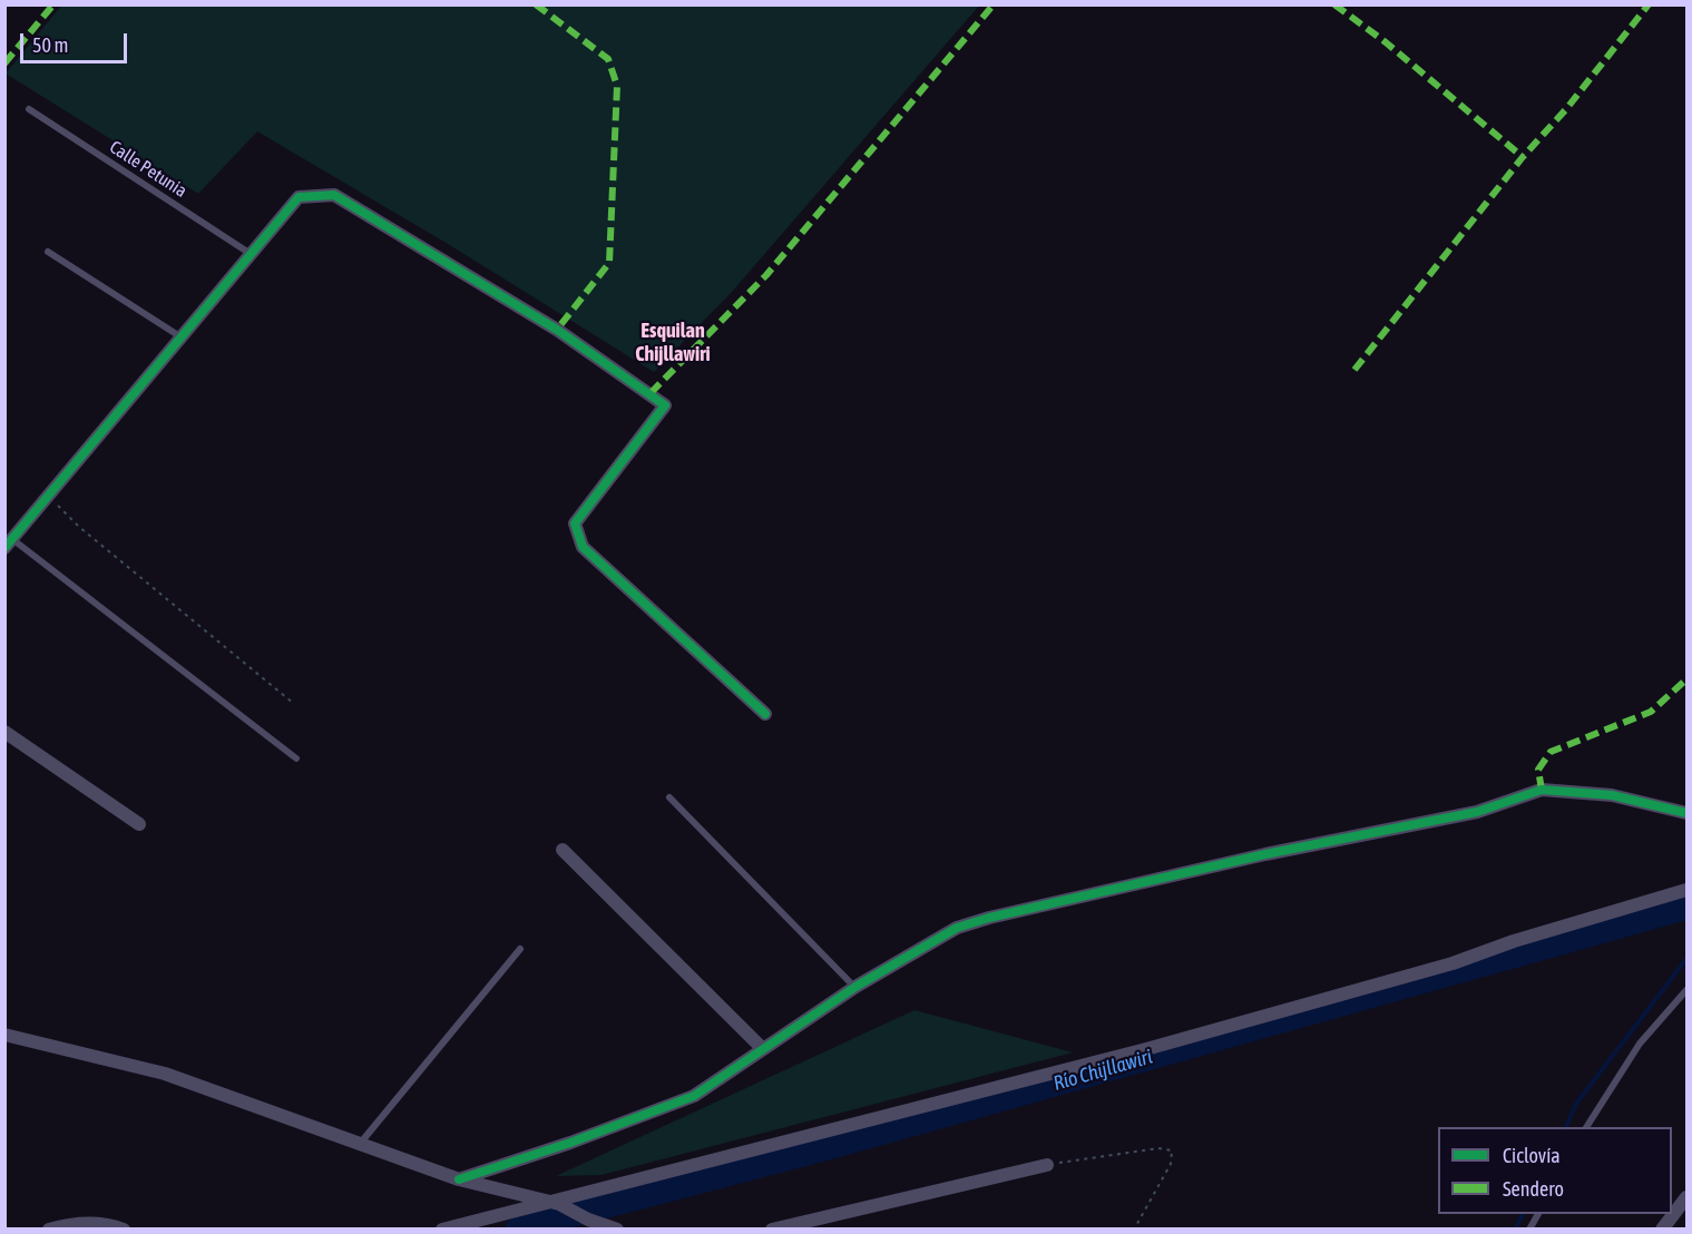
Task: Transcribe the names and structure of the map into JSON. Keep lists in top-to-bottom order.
{
  "streets": {
    "lane": ["Calle Petunia"]
  },
  "districts": ["Esquilan Chijllawiri"],
  "water": ["Río Chijllawiri"],
  "legend": ["Ciclovía", "Sendero"],
  "scale_bar": "50 m"
}
